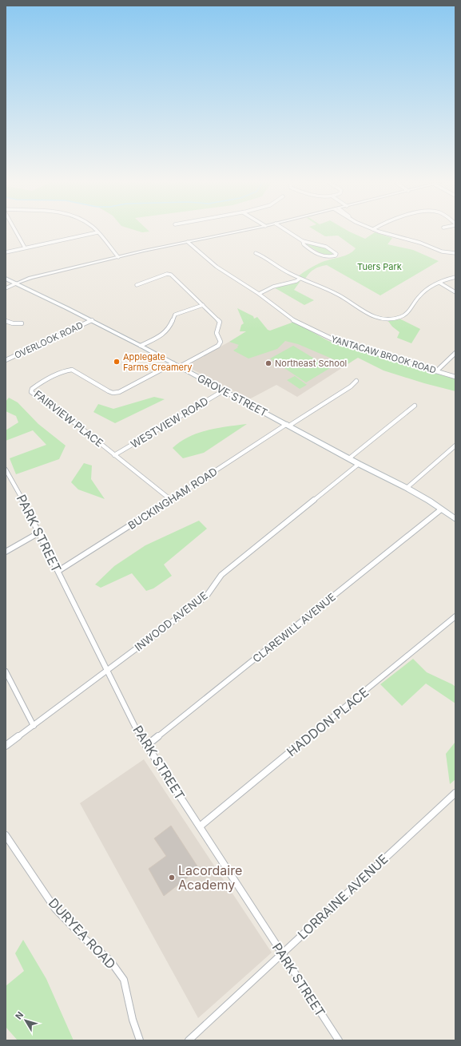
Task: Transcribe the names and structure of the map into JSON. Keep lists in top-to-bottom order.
{
  "streets": {
    "main road": ["GROVE STREET"],
    "street": [
      "OVERLOOK ROAD",
      "YANTACAW BROOK ROAD",
      "FAIRVIEW PLACE",
      "WESTVIEW ROAD",
      "BUCKINGHAM ROAD",
      "PARK STREET",
      "INWOOD AVENUE",
      "CLAREWILL AVENUE",
      "HADDON PLACE",
      "LORRAINE AVENUE",
      "DURYEA ROAD"
    ]
  },
  "crossings": [
    ["OVERLOOK ROAD", "GROVE STREET"],
    ["GROVE STREET", "FAIRVIEW PLACE"],
    ["GROVE STREET", "WESTVIEW ROAD"],
    ["GROVE STREET", "BUCKINGHAM ROAD"],
    ["GROVE STREET", "INWOOD AVENUE"],
    ["GROVE STREET", "CLAREWILL AVENUE"],
    ["FAIRVIEW PLACE", "WESTVIEW ROAD"],
    ["FAIRVIEW PLACE", "BUCKINGHAM ROAD"],
    ["BUCKINGHAM ROAD", "PARK STREET"],
    ["PARK STREET", "INWOOD AVENUE"],
    ["PARK STREET", "CLAREWILL AVENUE"],
    ["PARK STREET", "HADDON PLACE"],
    ["PARK STREET", "LORRAINE AVENUE"]
  ],
  "parks": ["Tuers Park"],
  "places": ["Applegate Farms Creamery", "Northeast School", "Lacordaire Academy"],
  "north": "top left"
}
